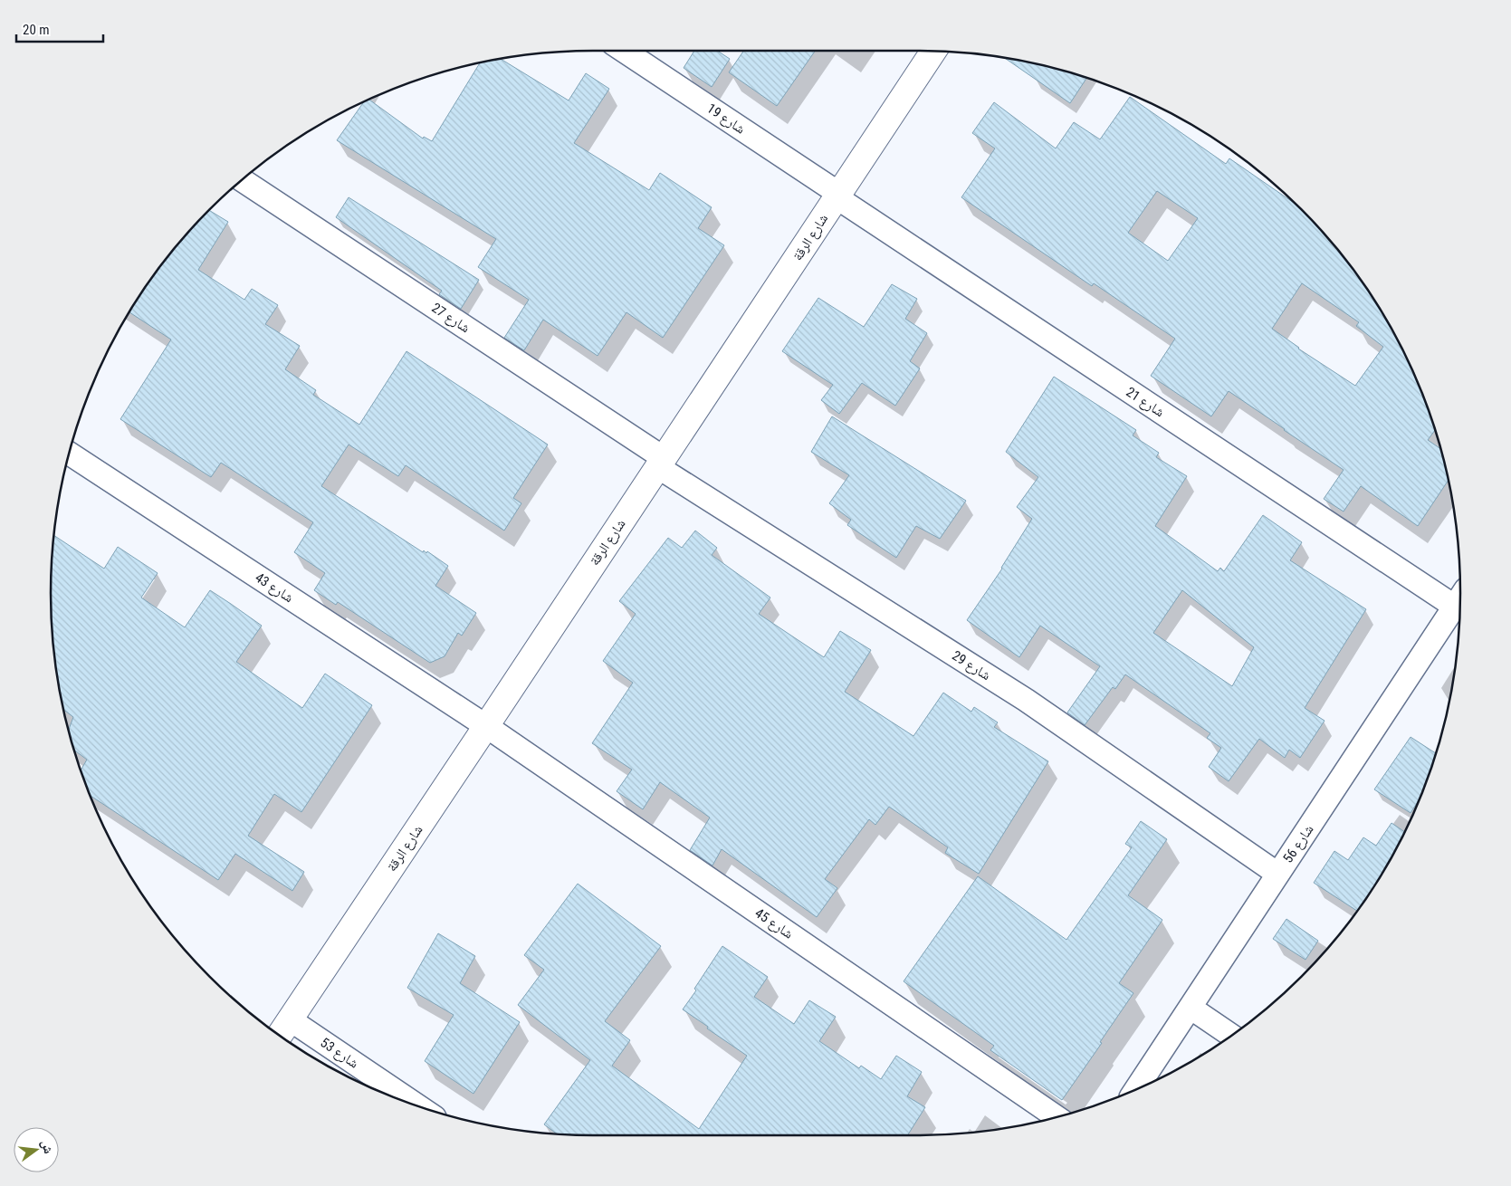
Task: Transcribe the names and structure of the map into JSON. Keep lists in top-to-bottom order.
{
  "streets": {
    "street": [
      "شارع 19",
      "شارع الرقة",
      "شارع 27",
      "شارع 21",
      "شارع 43",
      "شارع 29",
      "شارع 56",
      "شارع 45",
      "شارع 53"
    ]
  },
  "crossings": [
    ["شارع 19", "شارع الرقة"],
    ["شارع 19", "شارع 21"],
    ["شارع الرقة", "شارع 27"],
    ["شارع الرقة", "شارع 21"],
    ["شارع الرقة", "شارع 43"],
    ["شارع الرقة", "شارع 29"],
    ["شارع الرقة", "شارع 45"],
    ["شارع الرقة", "شارع 53"],
    ["شارع 27", "شارع 29"],
    ["شارع 21", "شارع 56"],
    ["شارع 43", "شارع 45"],
    ["شارع 29", "شارع 56"]
  ],
  "scale_bar": "20 m",
  "north": "right"
}
